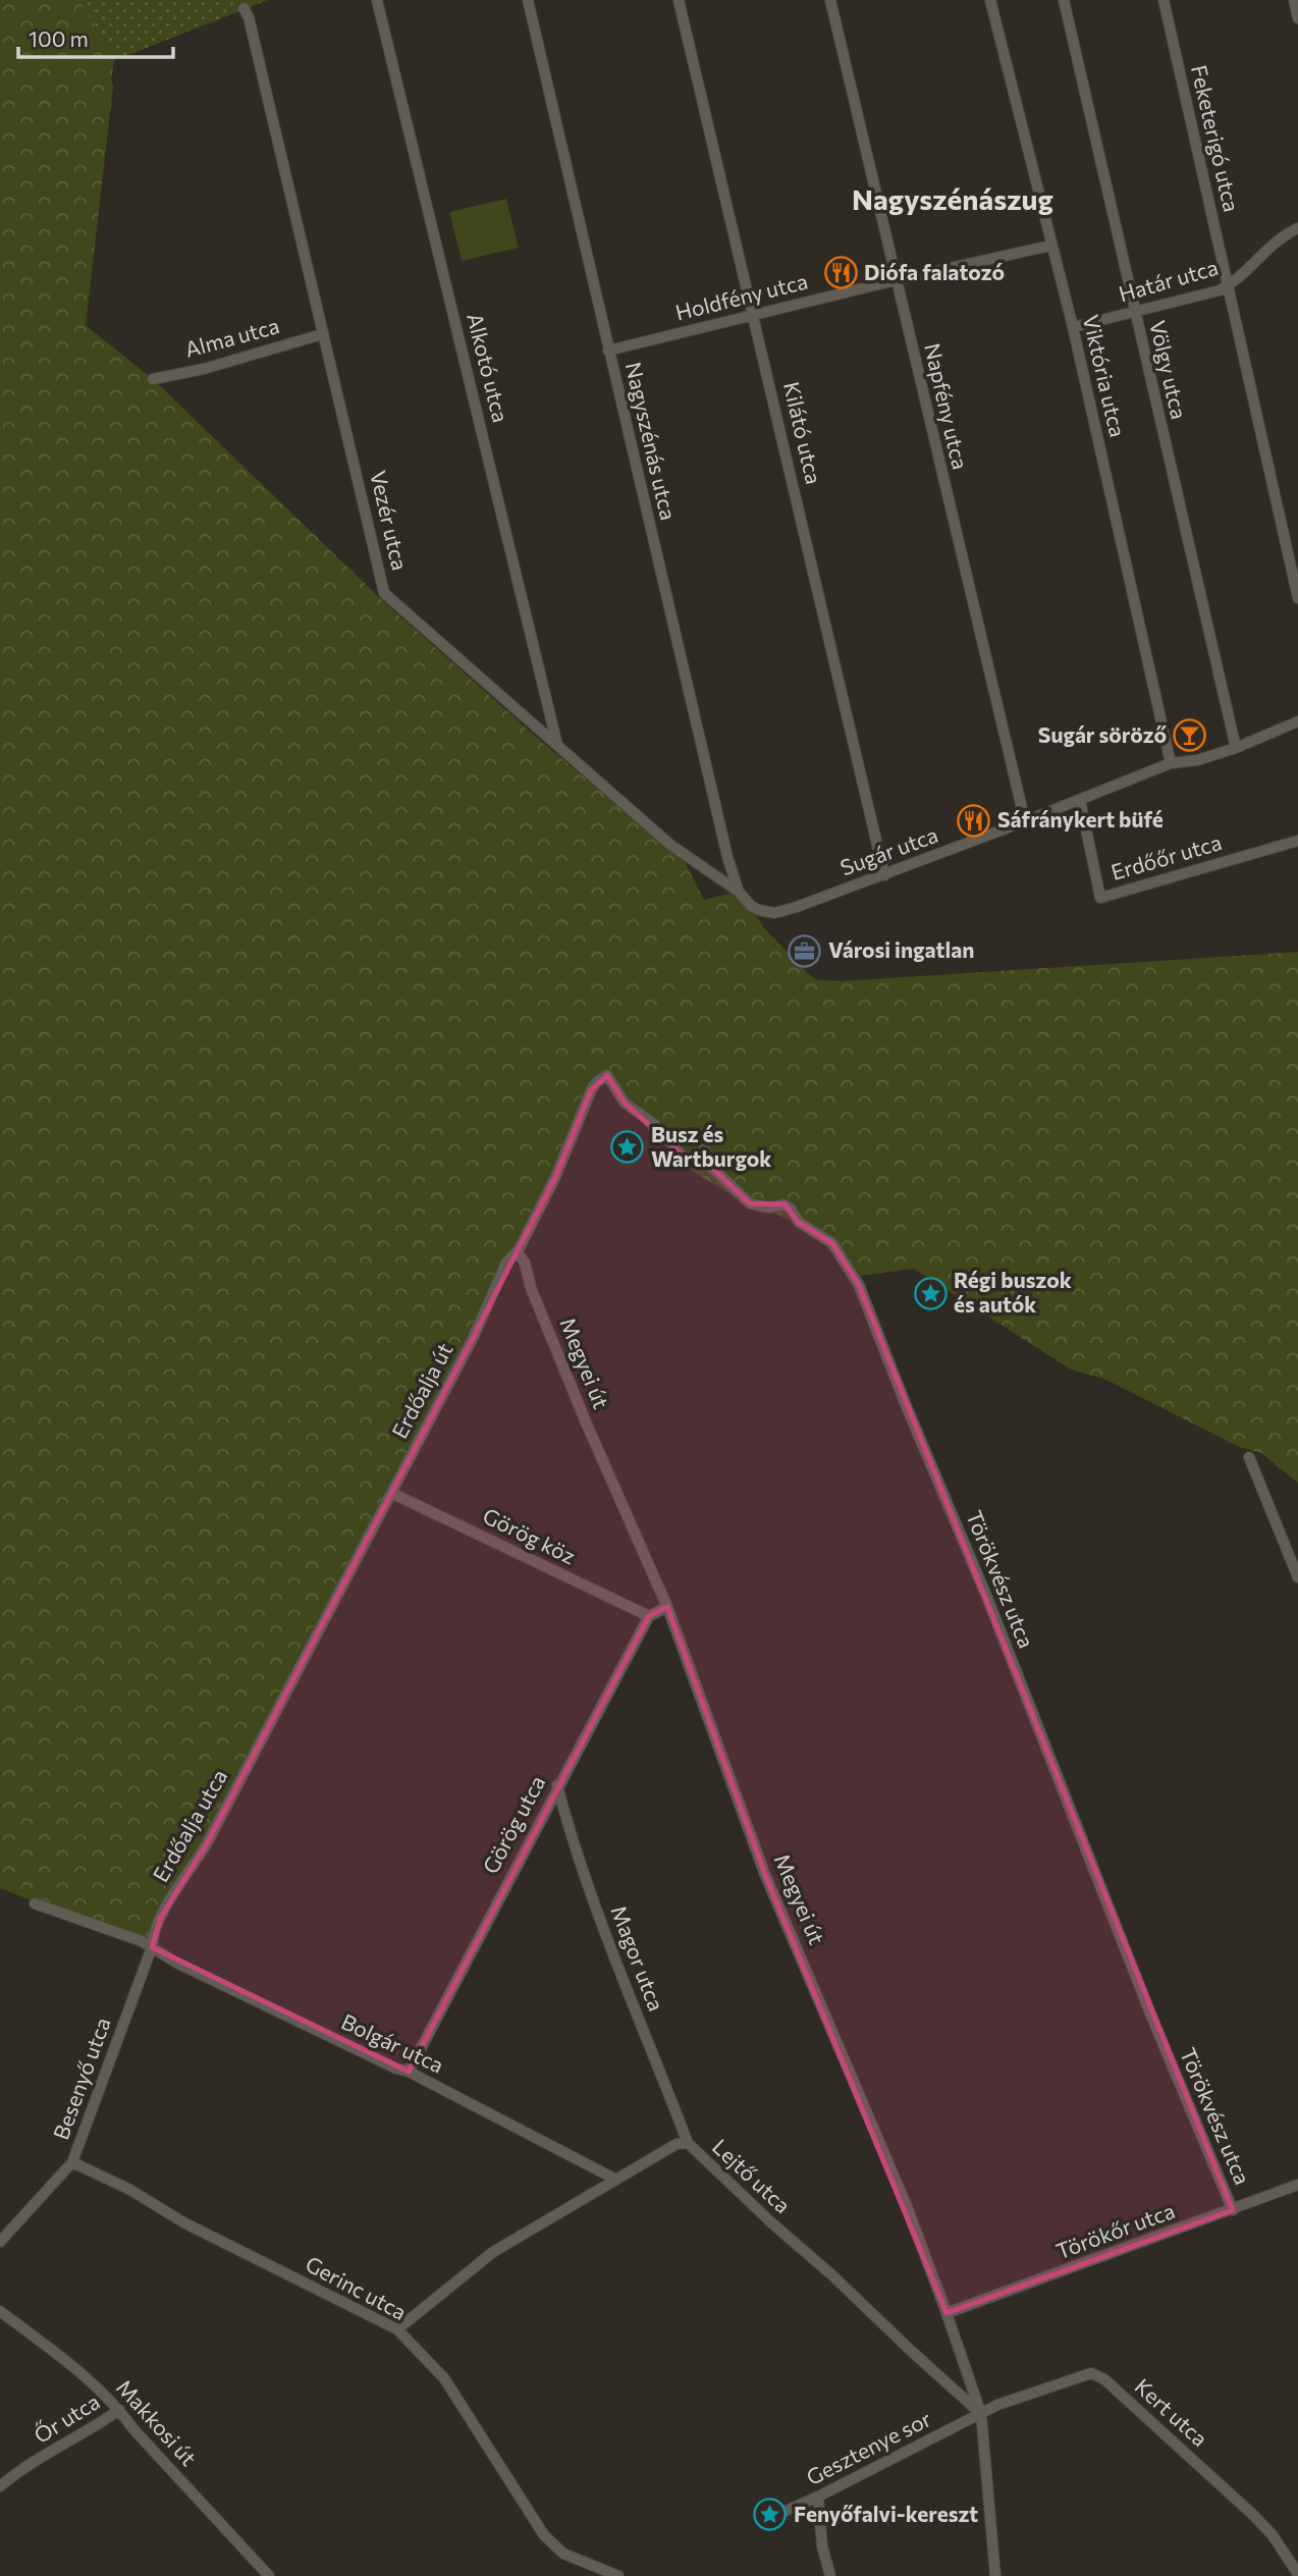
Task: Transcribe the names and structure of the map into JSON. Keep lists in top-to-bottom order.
{
  "streets": {
    "street": [
      "Feketerigó utca",
      "Határ utca",
      "Holdfény utca",
      "Alma utca",
      "Alkotó utca",
      "Völgy utca",
      "Viktória utca",
      "Napfény utca",
      "Kilátó utca",
      "Nagyszénás utca",
      "Vezér utca",
      "Sugár utca",
      "Erdőőr utca",
      "Megyei út",
      "Erdőalja út",
      "Görög köz",
      "Törökvész utca",
      "Görög utca",
      "Erdőalja utca",
      "Magor utca",
      "Bolgár utca",
      "Besenyő utca",
      "Lejtő utca",
      "Törökőr utca",
      "Gerinc utca",
      "Kert utca",
      "Őr utca",
      "Makkosi út",
      "Gesztenye sor"
    ]
  },
  "crossings": [
    ["Feketerigó utca", "Határ utca"],
    ["Határ utca", "Völgy utca"],
    ["Határ utca", "Viktória utca"],
    ["Holdfény utca", "Viktória utca"],
    ["Holdfény utca", "Napfény utca"],
    ["Holdfény utca", "Kilátó utca"],
    ["Holdfény utca", "Nagyszénás utca"],
    ["Alma utca", "Vezér utca"],
    ["Alkotó utca", "Vezér utca"],
    ["Völgy utca", "Sugár utca"],
    ["Viktória utca", "Sugár utca"],
    ["Napfény utca", "Sugár utca"],
    ["Kilátó utca", "Sugár utca"],
    ["Nagyszénás utca", "Vezér utca"],
    ["Nagyszénás utca", "Sugár utca"],
    ["Vezér utca", "Sugár utca"],
    ["Sugár utca", "Erdőőr utca"],
    ["Megyei út", "Erdőalja út"],
    ["Megyei út", "Lejtő utca"],
    ["Megyei út", "Törökőr utca"],
    ["Megyei út", "Kert utca"],
    ["Megyei út", "Gesztenye sor"],
    ["Erdőalja út", "Görög köz"],
    ["Erdőalja út", "Törökvész utca"],
    ["Erdőalja út", "Erdőalja utca"],
    ["Görög köz", "Görög utca"],
    ["Törökvész utca", "Törökőr utca"],
    ["Görög utca", "Magor utca"],
    ["Görög utca", "Bolgár utca"],
    ["Erdőalja utca", "Bolgár utca"],
    ["Erdőalja utca", "Besenyő utca"],
    ["Magor utca", "Lejtő utca"],
    ["Bolgár utca", "Besenyő utca"],
    ["Bolgár utca", "Lejtő utca"],
    ["Besenyő utca", "Gerinc utca"],
    ["Lejtő utca", "Gerinc utca"],
    ["Lejtő utca", "Kert utca"],
    ["Lejtő utca", "Gesztenye sor"],
    ["Kert utca", "Gesztenye sor"],
    ["Őr utca", "Makkosi út"]
  ],
  "districts": ["Nagyszénászug"],
  "places": {
    "restaurant": ["Diófa falatozó", "Sáfránykert büfé"],
    "bar": ["Sugár söröző"],
    "office": ["Városi ingatlan"],
    "place": ["Busz és Wartburgok", "Régi buszok és autók", "Fenyőfalvi-kereszt"]
  },
  "scale_bar": "100 m"
}
